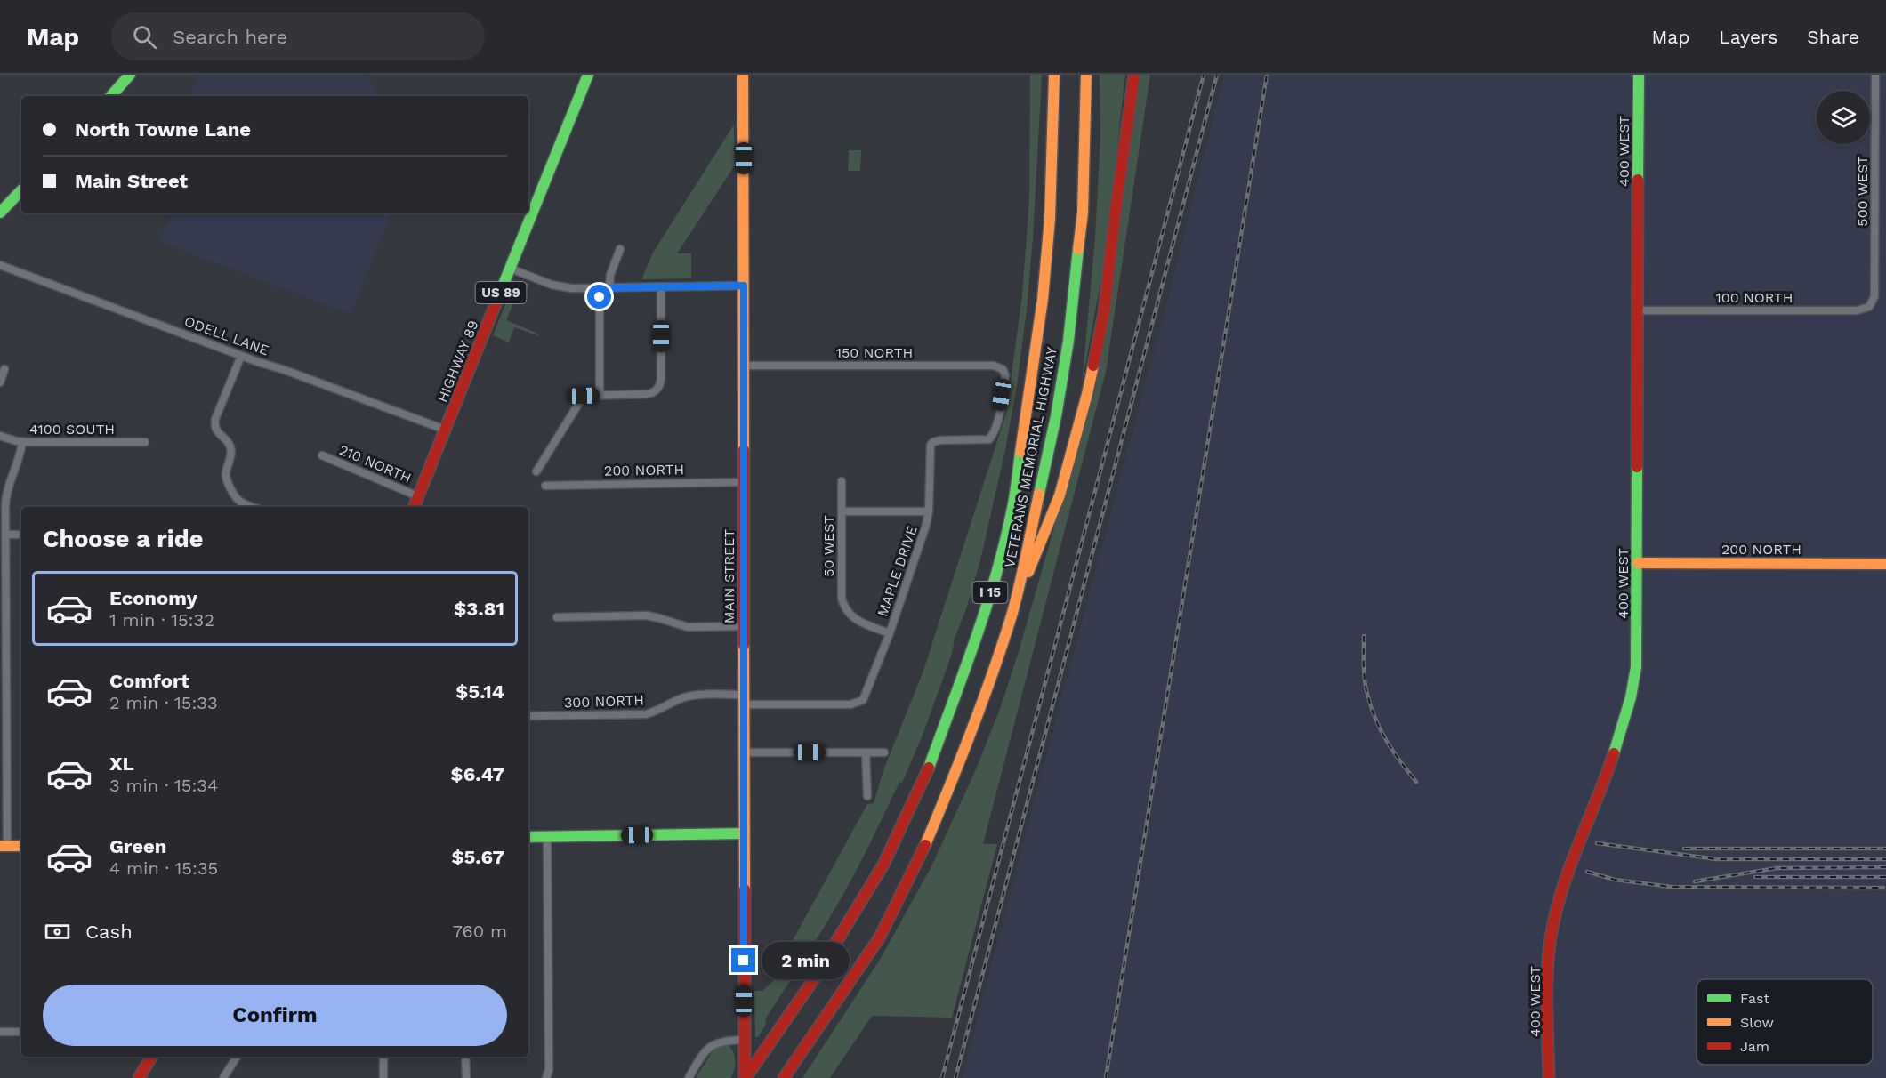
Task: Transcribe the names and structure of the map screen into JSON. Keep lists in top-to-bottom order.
{
  "streets": {
    "main road": [
      "400 WEST",
      "US 89",
      "HIGHWAY 89",
      "VETERANS MEMORIAL HIGHWAY",
      "200 NORTH",
      "MAIN STREET",
      "I 15"
    ],
    "street": [
      "500 WEST",
      "100 NORTH",
      "ODELL LANE",
      "150 NORTH",
      "4100 SOUTH",
      "210 NORTH",
      "50 WEST",
      "MAPLE DRIVE",
      "300 NORTH"
    ]
  },
  "crossings": [
    ["400 WEST", "100 NORTH"],
    ["400 WEST", "200 NORTH"],
    ["500 WEST", "100 NORTH"],
    ["ODELL LANE", "HIGHWAY 89"],
    ["150 NORTH", "MAPLE DRIVE"],
    ["150 NORTH", "MAIN STREET"],
    ["HIGHWAY 89", "210 NORTH"],
    ["VETERANS MEMORIAL HIGHWAY", "MAIN STREET"],
    ["200 NORTH", "MAIN STREET"],
    ["50 WEST", "MAPLE DRIVE"],
    ["MAPLE DRIVE", "300 NORTH"],
    ["MAIN STREET", "300 NORTH"]
  ],
  "legend": ["Fast", "Slow", "Jam"],
  "page": {
    "header": "Map",
    "search": "Search here",
    "nav": ["Map", "Layers", "Share"],
    "banner": ["North Towne Lane", "Main Street"],
    "heading": "Choose a ride",
    "list": [
      {
        "name": "Economy",
        "note": "1 min · 15:32",
        "value": "$3.81"
      },
      {
        "name": "Comfort",
        "note": "2 min · 15:33",
        "value": "$5.14"
      },
      {
        "name": "XL",
        "note": "3 min · 15:34",
        "value": "$6.47"
      },
      {
        "name": "Green",
        "note": "4 min · 15:35",
        "value": "$5.67"
      }
    ],
    "pay": ["Cash", "760 m"],
    "bubble": "2 min",
    "buttons": "Confirm"
  }
}
